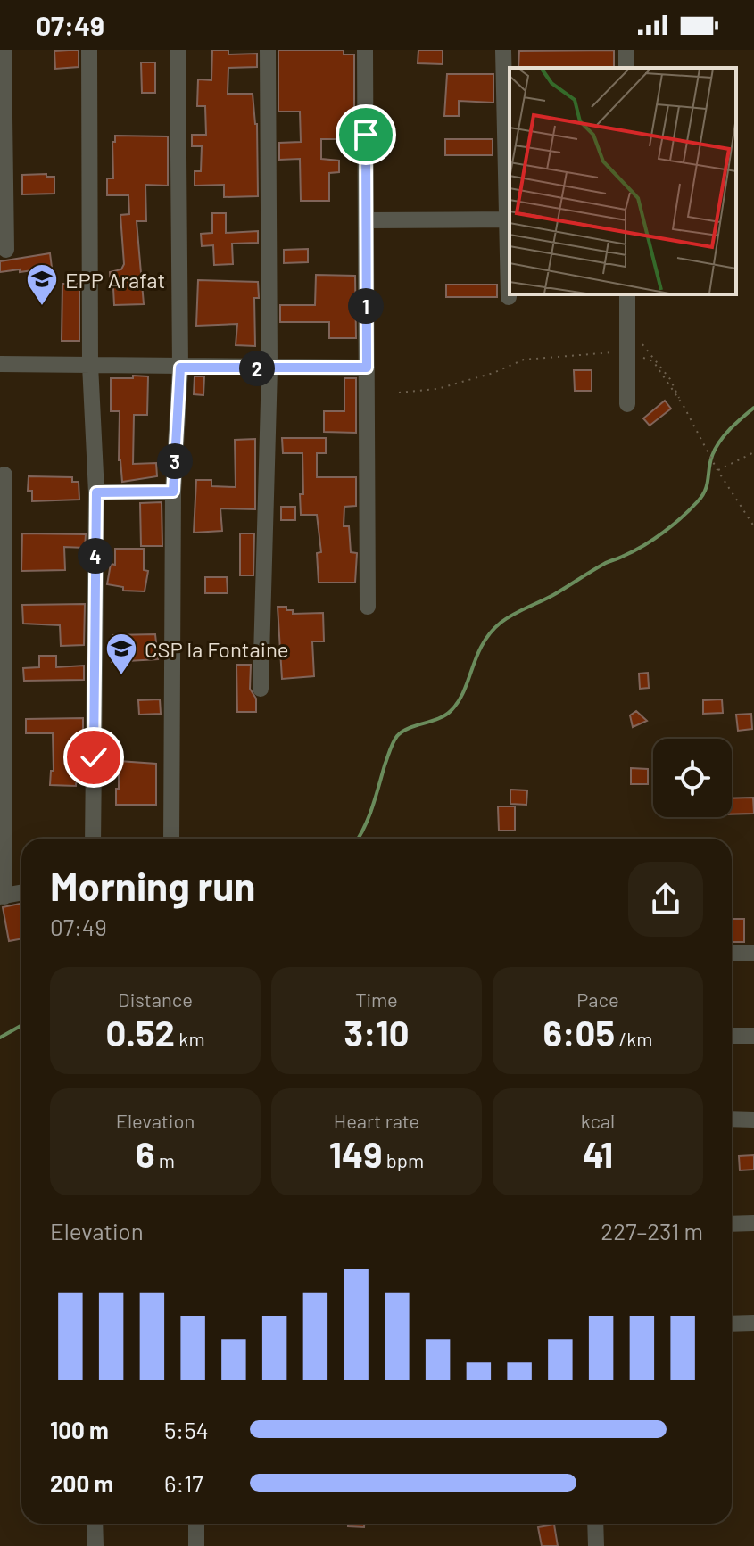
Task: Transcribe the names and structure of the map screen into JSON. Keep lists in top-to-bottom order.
{
  "places": {
    "school or university": ["EPP Arafat", "CSP la Fontaine"]
  },
  "page": {
    "status": "07:49",
    "pins": [
      "1",
      "2",
      "3",
      "4"
    ],
    "heading": ["Morning run", "07:49"],
    "stats": [
      ["Distance", "0.52 km"],
      ["Time", "3:10"],
      ["Pace", "6:05 /km"],
      ["Elevation", "6 m"],
      ["Heart rate", "149 bpm"],
      ["kcal", "41"]
    ],
    "chart": ["Elevation", "227–231 m"],
    "list": [
      {
        "name": "100 m",
        "note": "5:54"
      },
      {
        "name": "200 m",
        "note": "6:17"
      }
    ]
  }
}
